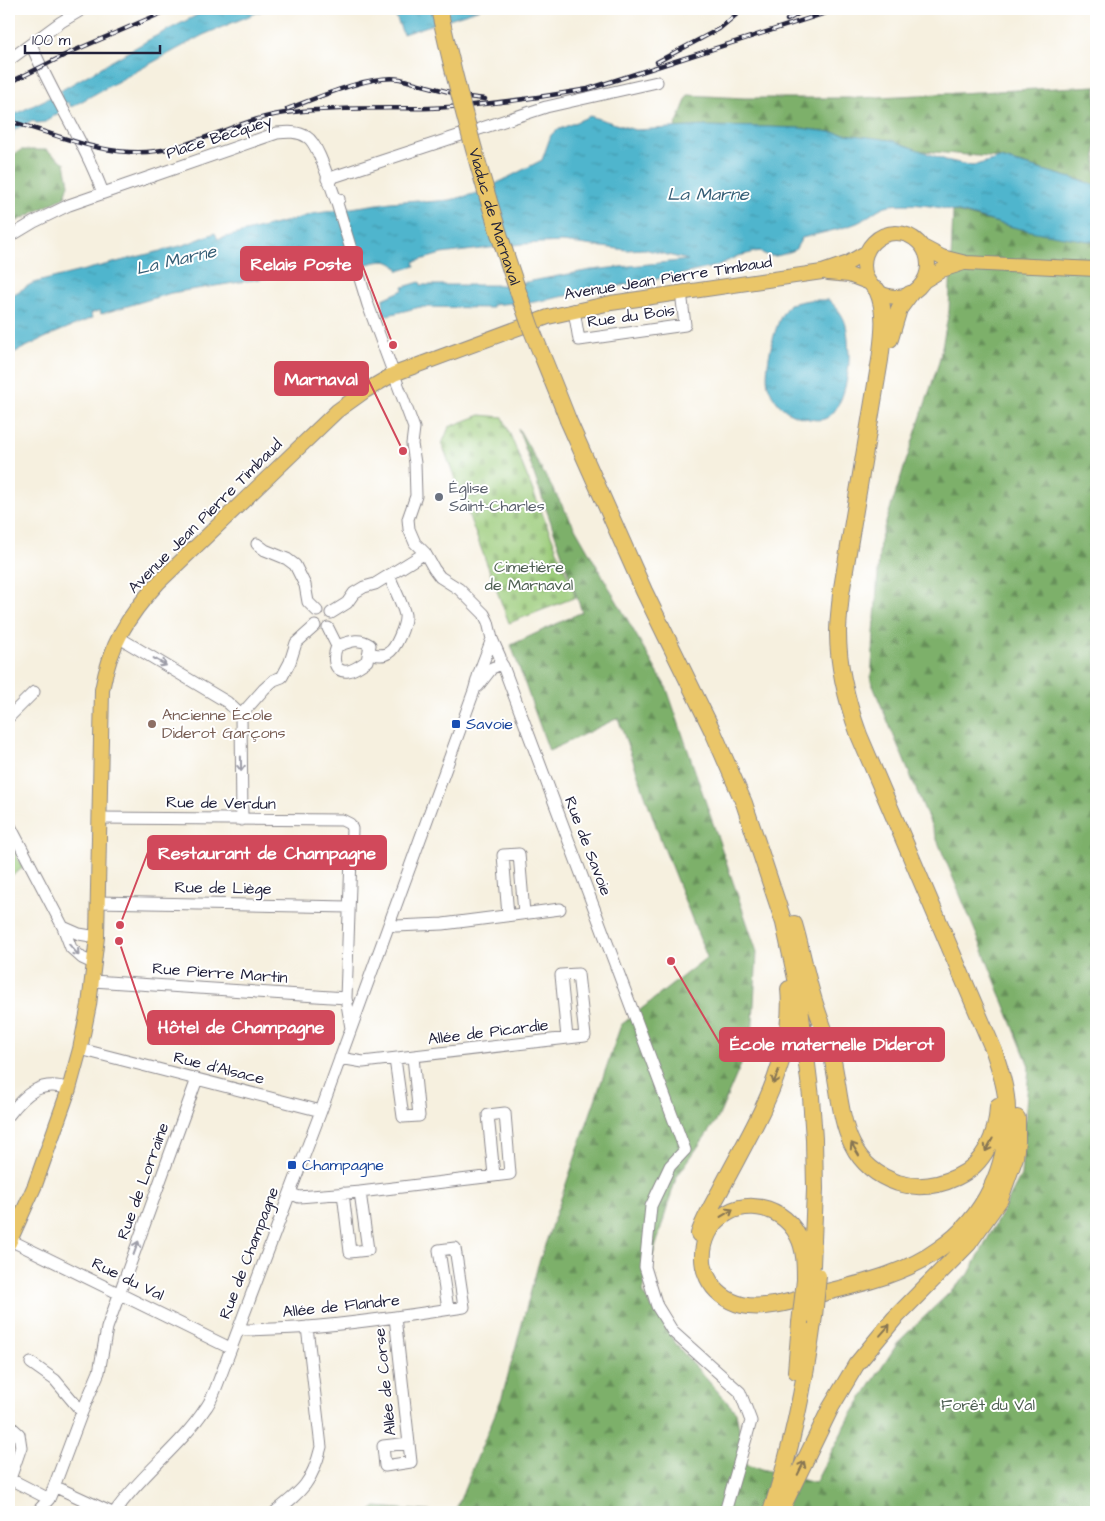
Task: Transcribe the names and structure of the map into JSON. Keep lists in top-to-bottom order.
{
  "streets": {
    "highway": ["Viaduc de Marnaval"],
    "main road": ["Avenue Jean Pierre Timbaud"],
    "street": [
      "Place Becquey",
      "Rue du Bois",
      "Rue de Verdun",
      "Rue de Savoie",
      "Rue de Liège",
      "Rue Pierre Martin",
      "Allée de Picardie",
      "Rue d'Alsace",
      "Rue de Lorraine",
      "Rue de Champagne",
      "Rue du Val",
      "Allée de Flandre",
      "Allée de Corse"
    ]
  },
  "crossings": [
    ["Place Becquey", "Avenue Jean Pierre Timbaud"],
    ["Place Becquey", "Rue de Savoie"],
    ["Avenue Jean Pierre Timbaud", "Rue du Bois"],
    ["Avenue Jean Pierre Timbaud", "Rue de Verdun"],
    ["Avenue Jean Pierre Timbaud", "Rue de Savoie"],
    ["Avenue Jean Pierre Timbaud", "Rue de Liège"],
    ["Avenue Jean Pierre Timbaud", "Rue Pierre Martin"],
    ["Avenue Jean Pierre Timbaud", "Rue d'Alsace"],
    ["Avenue Jean Pierre Timbaud", "Rue du Val"],
    ["Rue de Verdun", "Rue de Liège"],
    ["Rue de Savoie", "Rue de Champagne"],
    ["Allée de Picardie", "Rue de Champagne"],
    ["Rue d'Alsace", "Rue de Lorraine"],
    ["Rue d'Alsace", "Rue de Champagne"],
    ["Rue de Lorraine", "Rue du Val"],
    ["Rue de Champagne", "Rue du Val"],
    ["Rue de Champagne", "Allée de Flandre"],
    ["Allée de Flandre", "Allée de Corse"]
  ],
  "one_way": ["Rue de Lorraine"],
  "water": ["La Marne"],
  "parks": ["Cimetière de Marnaval", "Forêt du Val"],
  "places": {
    "other": [
      "Relais Poste",
      "Marnaval",
      "Église Saint-Charles",
      "Ancienne École Diderot Garçons",
      "Restaurant de Champagne",
      "Hôtel de Champagne",
      "École maternelle Diderot"
    ],
    "transit": ["Savoie", "Champagne"]
  },
  "scale_bar": "100 m"
}
